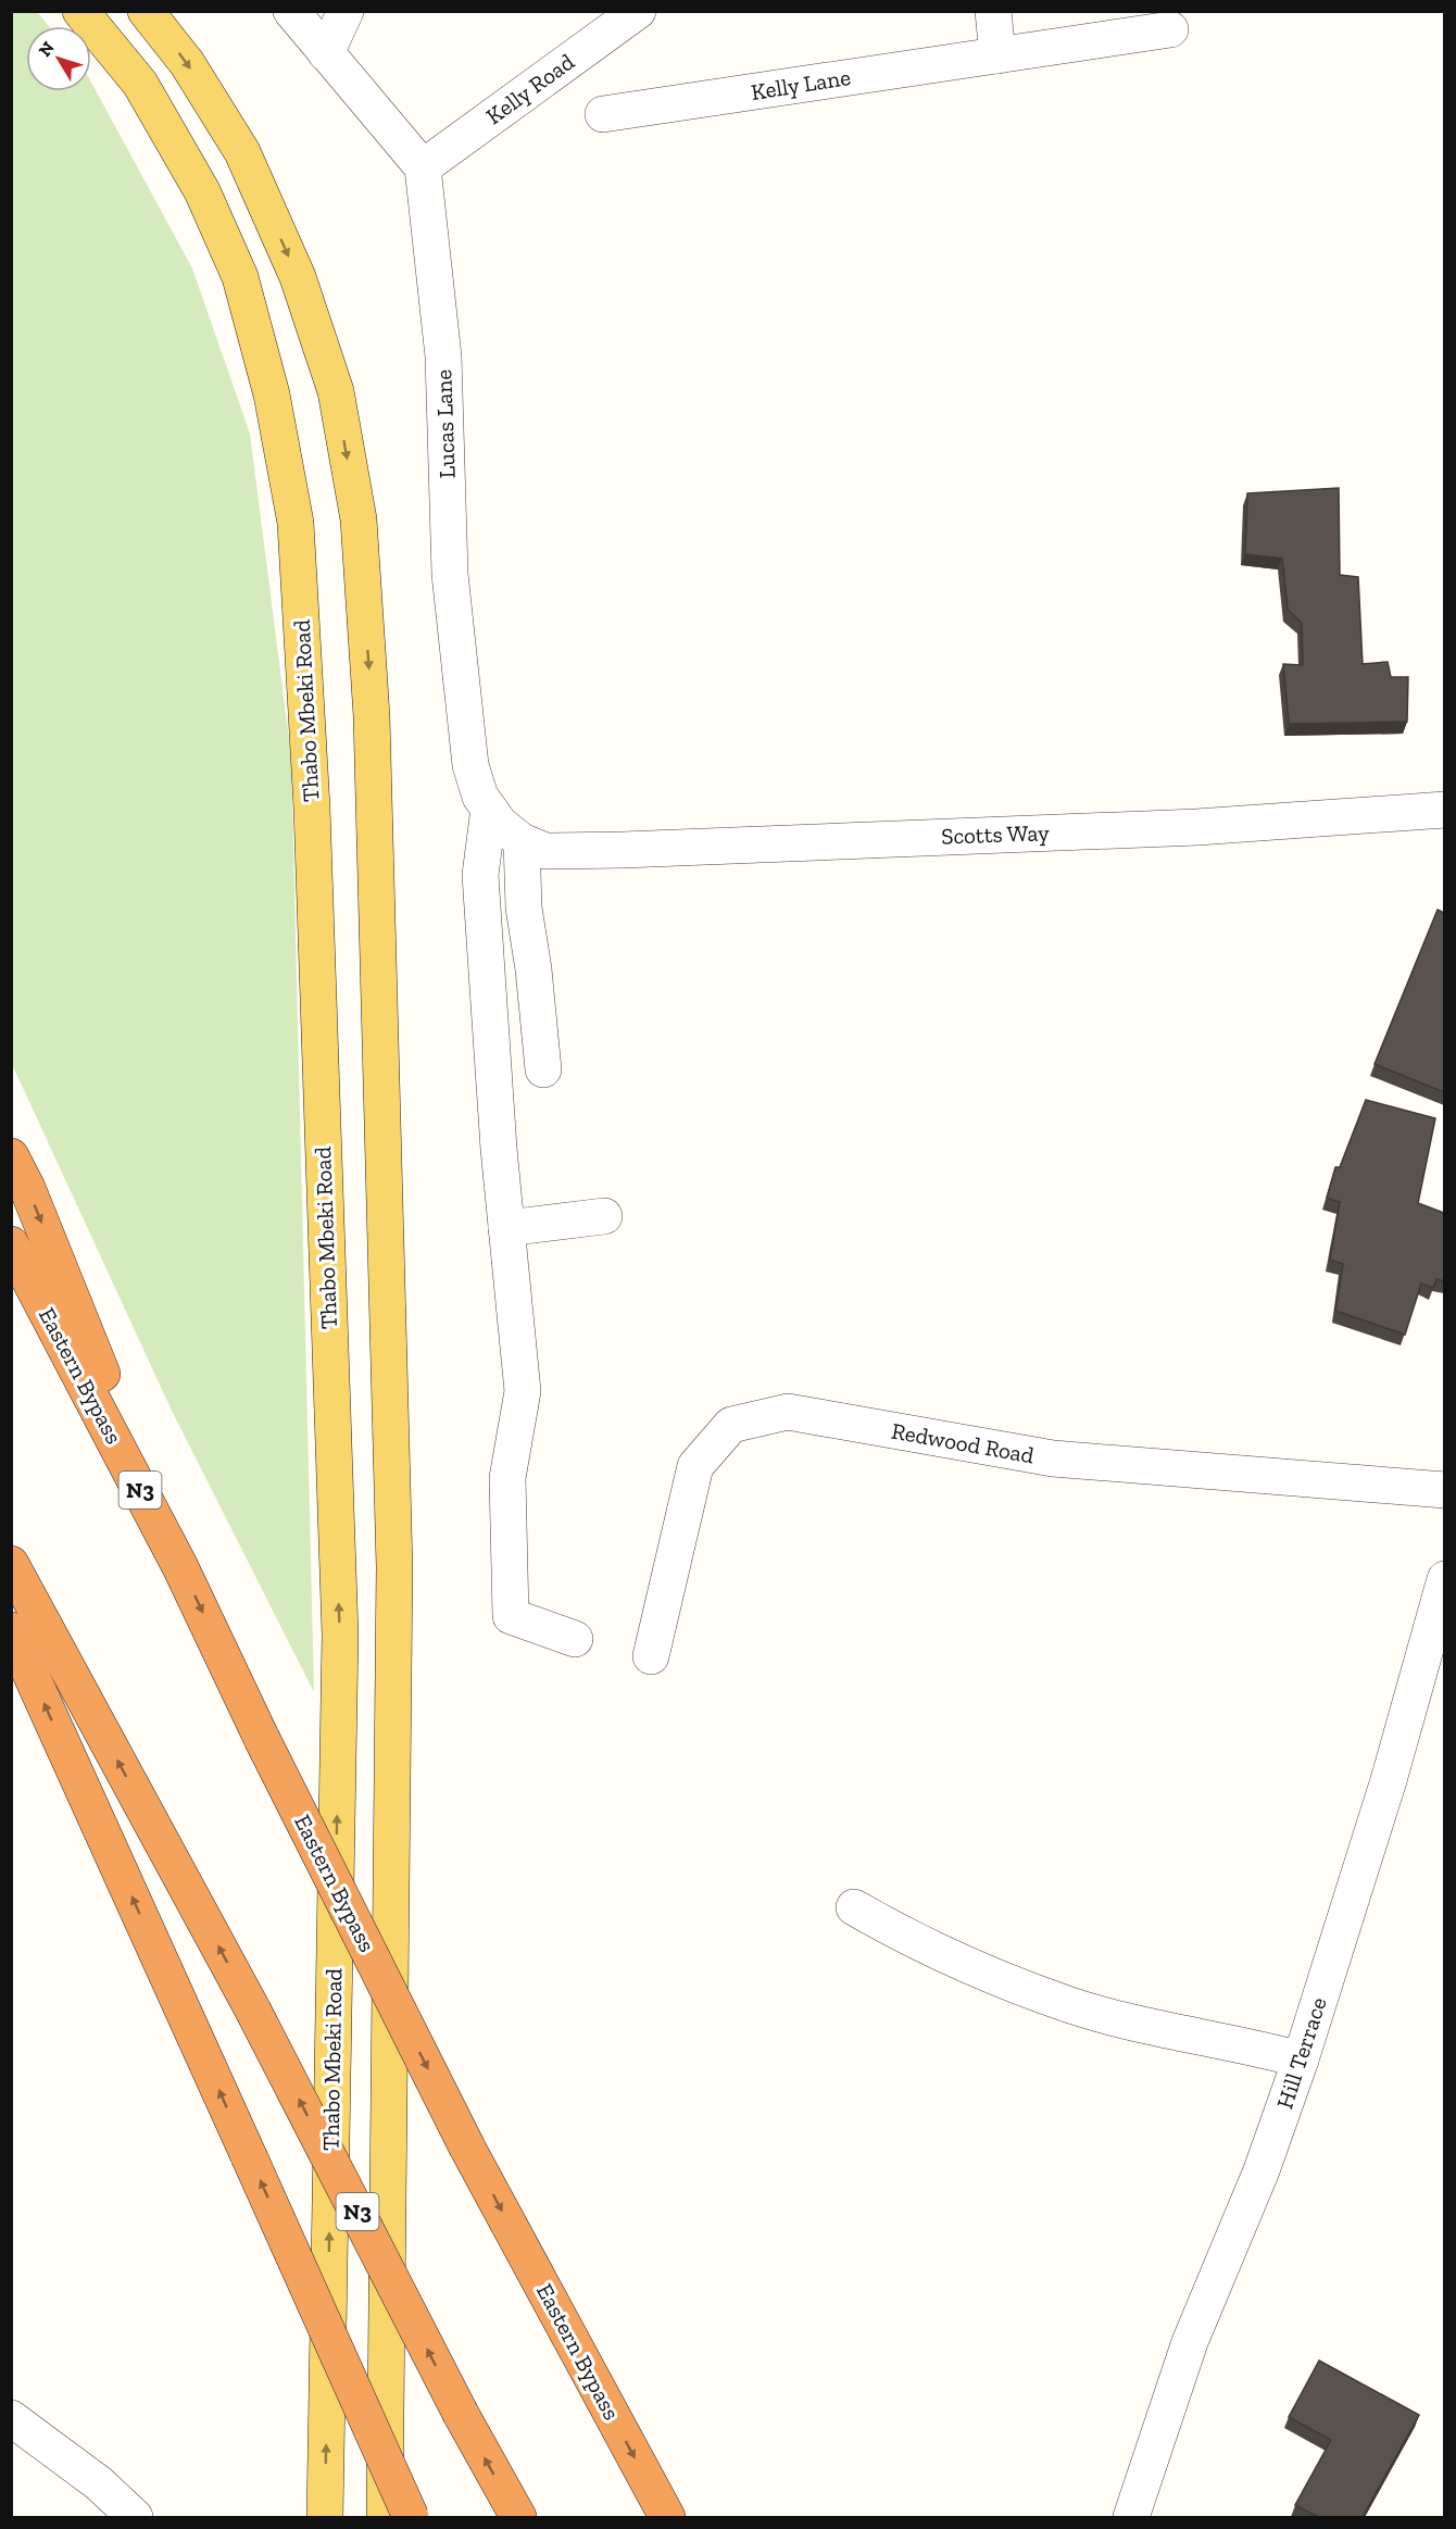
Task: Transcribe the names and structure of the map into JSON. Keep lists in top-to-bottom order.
{
  "streets": {
    "highway": ["Eastern Bypass", "N3"],
    "main road": ["Thabo Mbeki Road"],
    "street": [
      "Kelly Lane",
      "Kelly Road",
      "Lucas Lane",
      "Scotts Way",
      "Redwood Road",
      "Hill Terrace"
    ]
  },
  "crossings": [
    ["Kelly Road", "Lucas Lane"],
    ["Lucas Lane", "Scotts Way"]
  ],
  "north": "top left"
}
